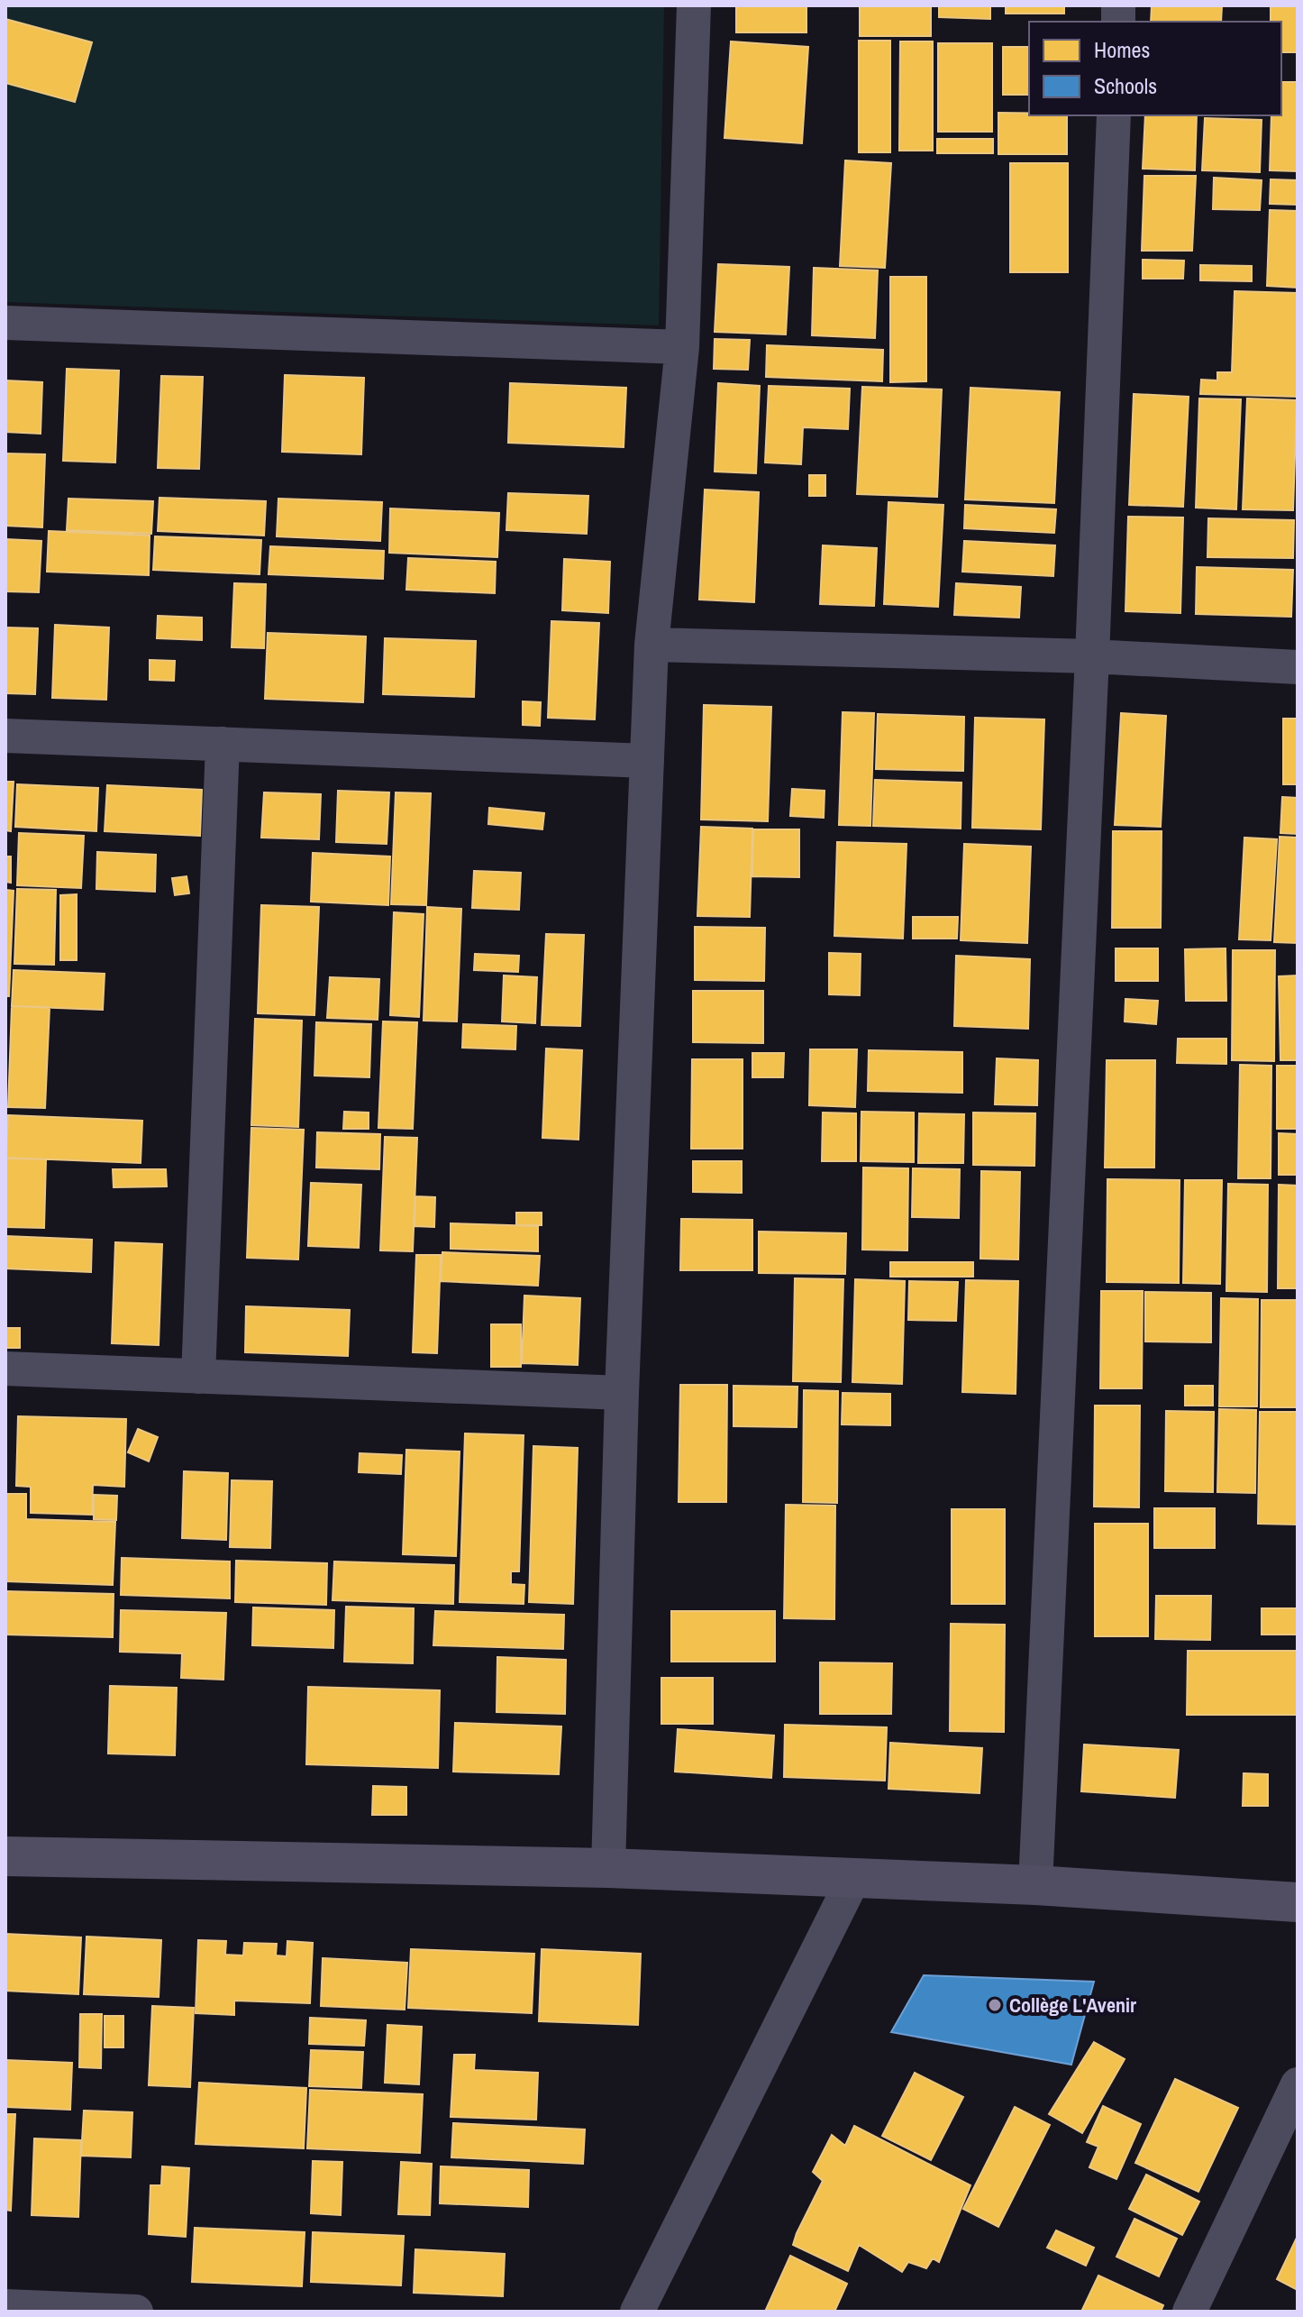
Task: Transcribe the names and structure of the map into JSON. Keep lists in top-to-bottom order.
{
  "places": ["Collège L'Avenir"],
  "legend": ["Homes", "Schools"]
}
